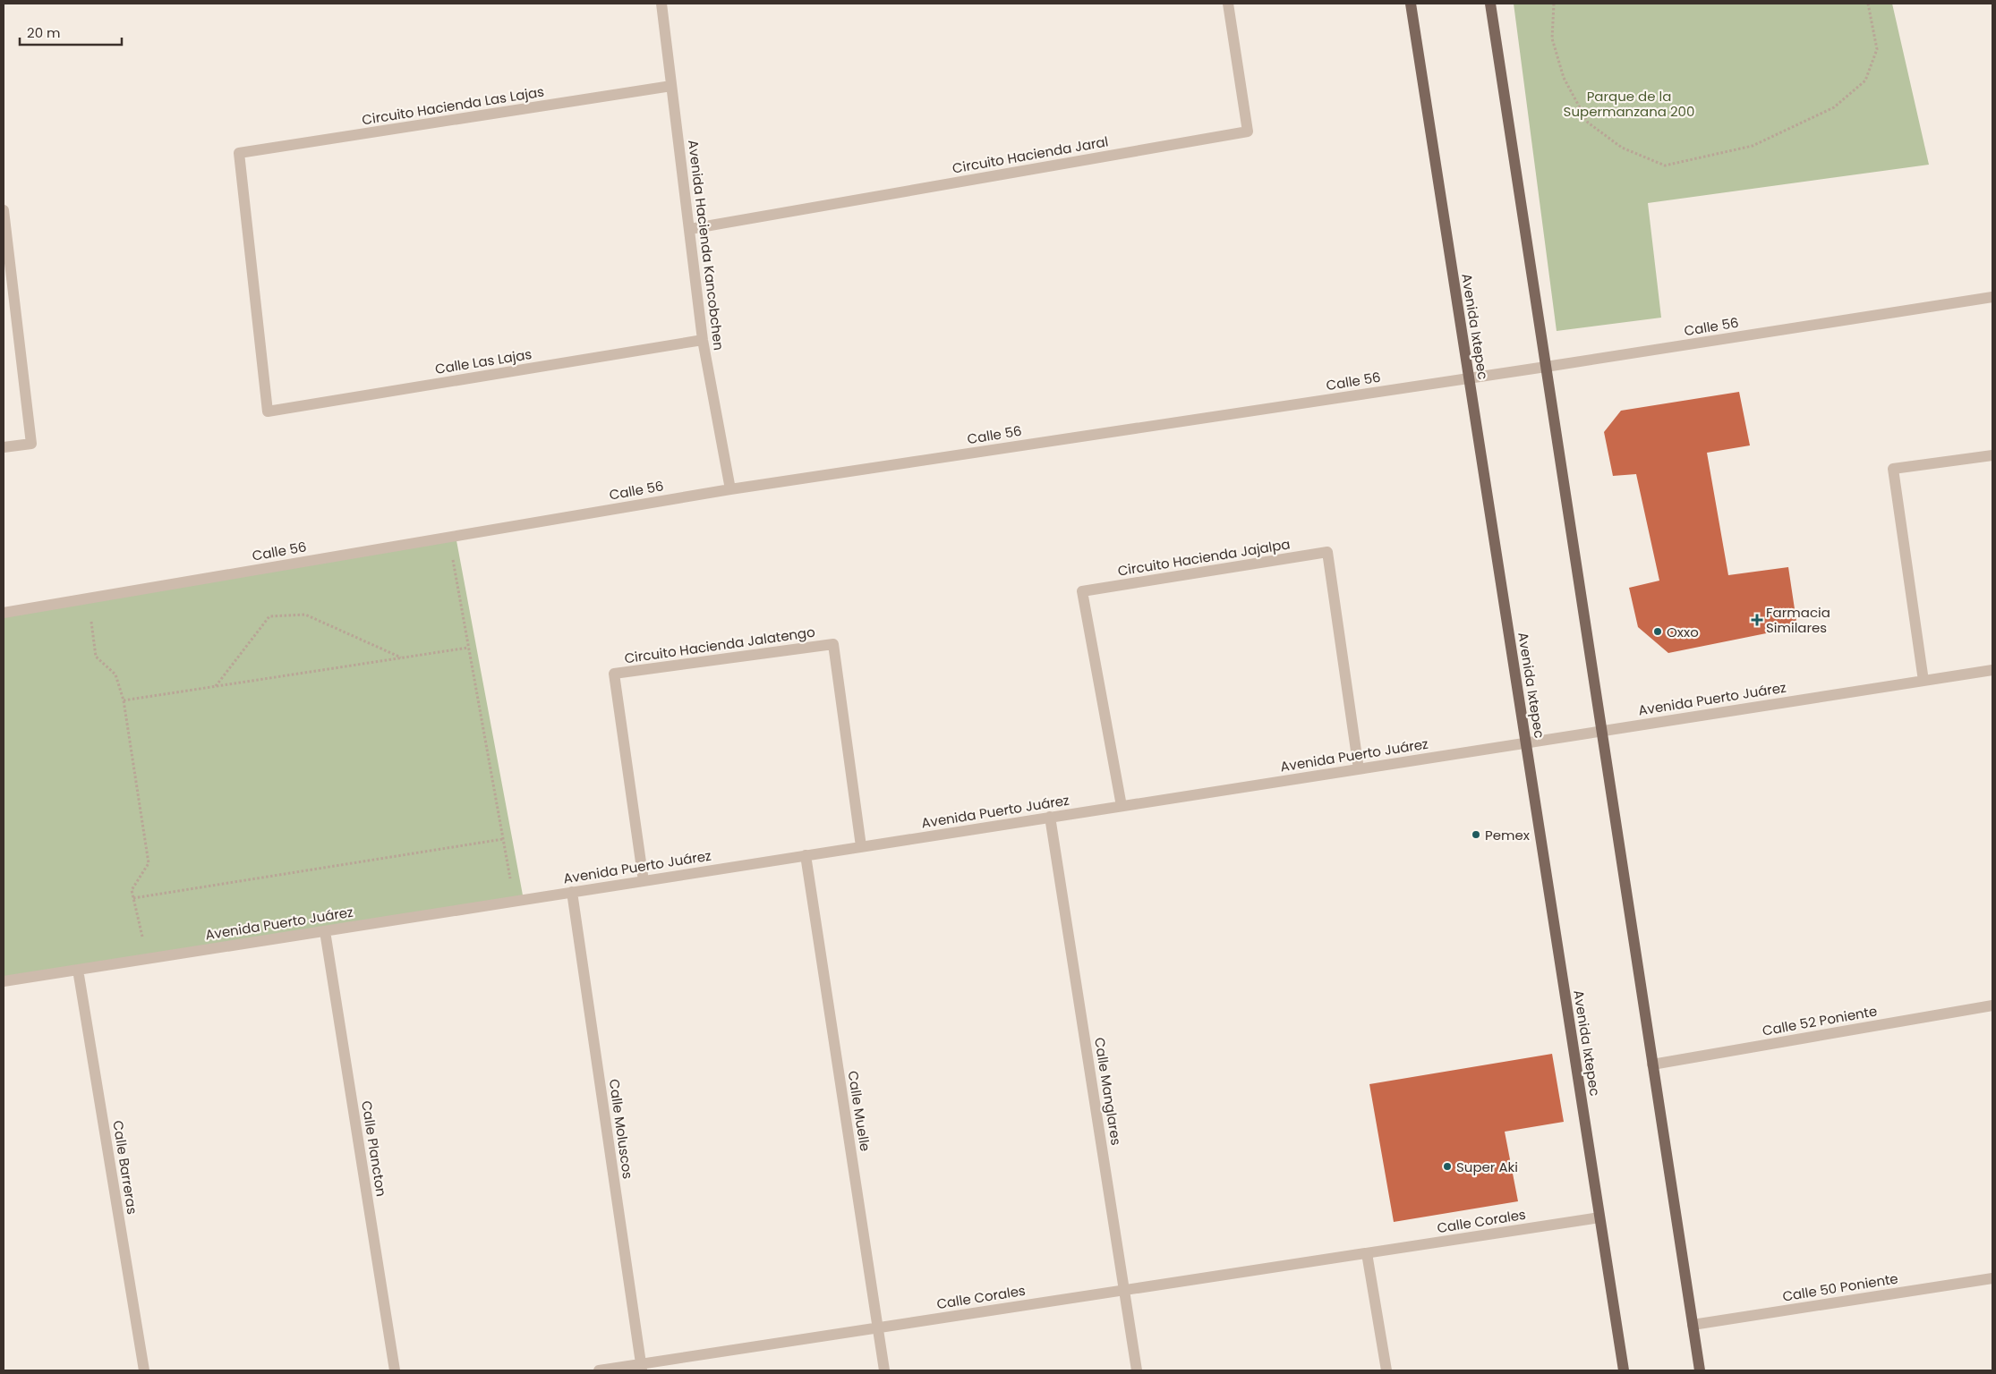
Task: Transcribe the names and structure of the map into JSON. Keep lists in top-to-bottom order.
{
  "streets": {
    "main road": ["Avenida Ixtepec"],
    "street": [
      "Circuito Hacienda Las Lajas",
      "Circuito Hacienda Jaral",
      "Avenida Hacienda Kancobchen",
      "Calle 56",
      "Calle Las Lajas",
      "Circuito Hacienda Jajalpa",
      "Circuito Hacienda Jalatengo",
      "Avenida Puerto Juárez",
      "Calle 52 Poniente",
      "Calle Manglares",
      "Calle Muelle",
      "Calle Moluscos",
      "Calle Plancton",
      "Calle Barreras",
      "Calle Corales",
      "Calle 50 Poniente"
    ]
  },
  "crossings": [
    ["Circuito Hacienda Las Lajas", "Avenida Hacienda Kancobchen"],
    ["Circuito Hacienda Las Lajas", "Calle Las Lajas"],
    ["Circuito Hacienda Jaral", "Avenida Hacienda Kancobchen"],
    ["Avenida Hacienda Kancobchen", "Calle 56"],
    ["Avenida Hacienda Kancobchen", "Calle Las Lajas"],
    ["Avenida Ixtepec", "Calle 56"],
    ["Avenida Ixtepec", "Avenida Puerto Juárez"],
    ["Avenida Ixtepec", "Calle Corales"],
    ["Circuito Hacienda Jajalpa", "Avenida Puerto Juárez"],
    ["Circuito Hacienda Jalatengo", "Avenida Puerto Juárez"],
    ["Avenida Puerto Juárez", "Calle Manglares"],
    ["Avenida Puerto Juárez", "Calle Muelle"],
    ["Avenida Puerto Juárez", "Calle Moluscos"],
    ["Avenida Puerto Juárez", "Calle Plancton"],
    ["Avenida Puerto Juárez", "Calle Barreras"],
    ["Calle Manglares", "Calle Corales"],
    ["Calle Muelle", "Calle Corales"],
    ["Calle Moluscos", "Calle Corales"]
  ],
  "parks": ["Parque de la Supermanzana 200"],
  "places": {
    "health": ["Farmacia Similares"],
    "other": ["Oxxo", "Pemex", "Super Aki"]
  },
  "scale_bar": "20 m"
}
